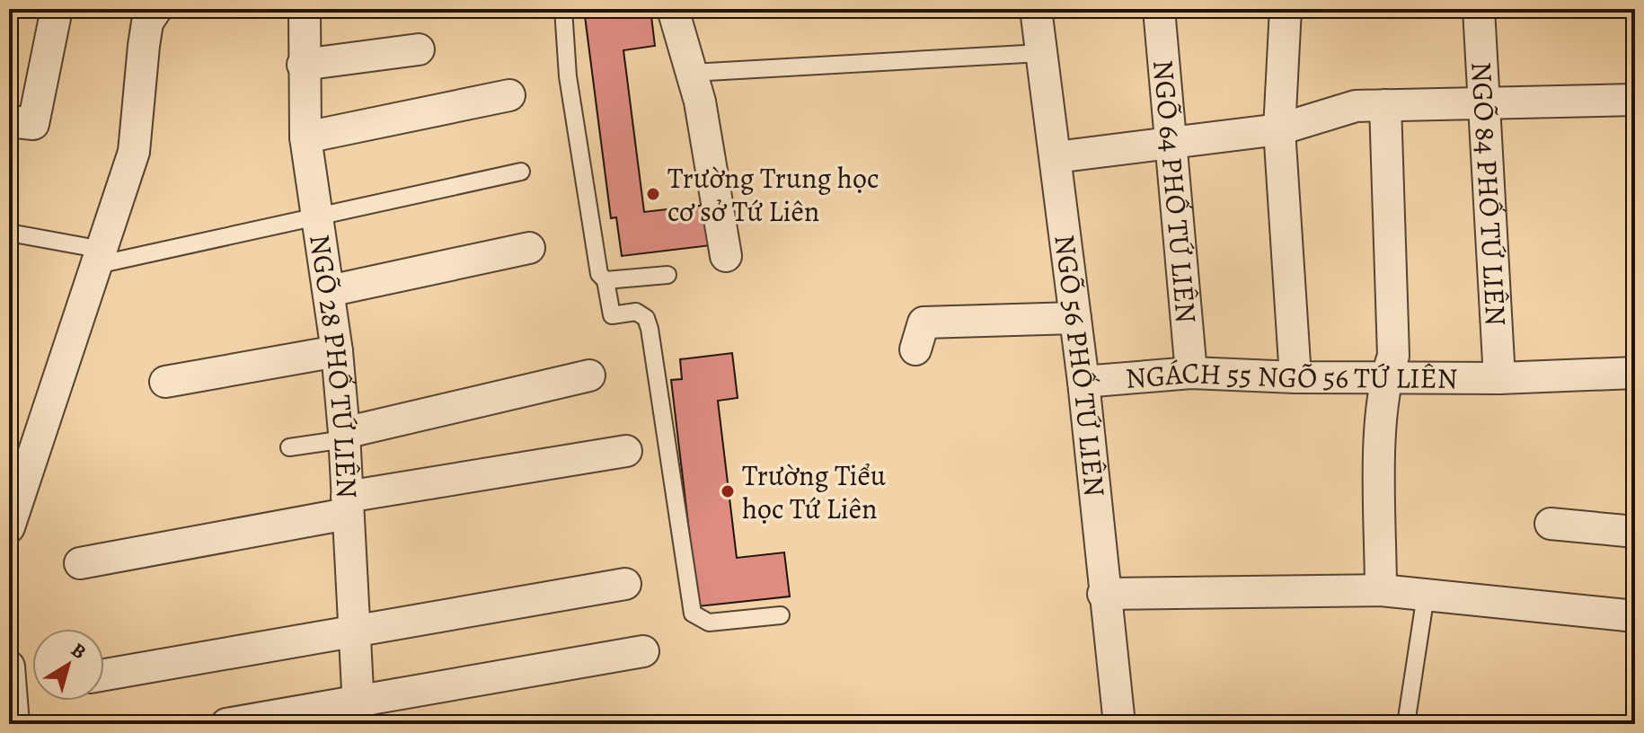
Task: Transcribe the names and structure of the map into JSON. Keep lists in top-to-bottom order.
{
  "streets": {
    "street": [
      "NGÕ 64 PHỐ TỨ LIÊN",
      "NGÕ 84 PHỐ TỨ LIÊN",
      "NGÕ 28 PHỐ TỨ LIÊN",
      "NGÕ 56 PHỐ TỨ LIÊN",
      "NGÁCH 55 NGÕ 56 TỨ LIÊN"
    ]
  },
  "crossings": [
    ["NGÕ 64 PHỐ TỨ LIÊN", "NGÁCH 55 NGÕ 56 TỨ LIÊN"],
    ["NGÕ 84 PHỐ TỨ LIÊN", "NGÁCH 55 NGÕ 56 TỨ LIÊN"],
    ["NGÕ 56 PHỐ TỨ LIÊN", "NGÁCH 55 NGÕ 56 TỨ LIÊN"]
  ],
  "places": ["Trường Trung học cơ sở Tứ Liên", "Trường Tiểu học Tứ Liên"],
  "north": "top right"
}
